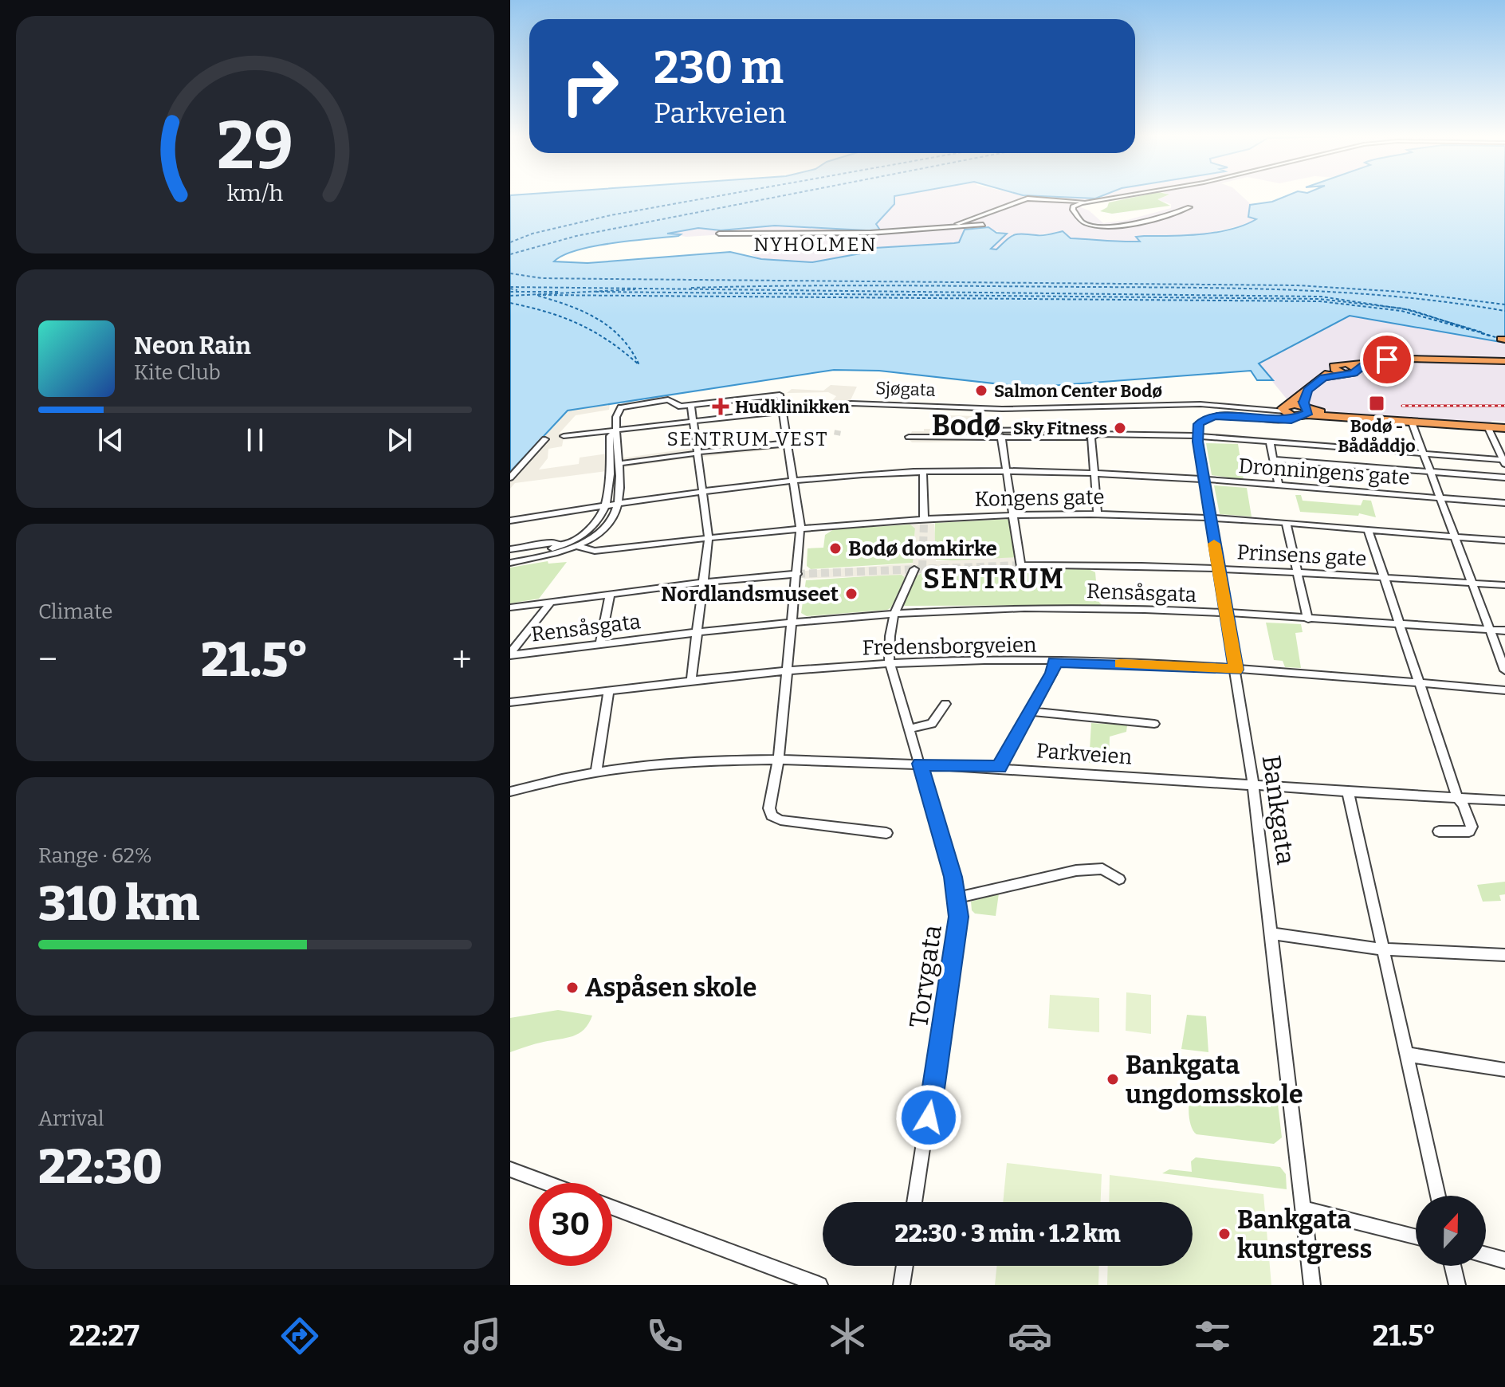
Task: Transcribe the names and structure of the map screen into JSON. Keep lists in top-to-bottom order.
{
  "streets": {
    "highway": ["Sjøgata"],
    "street": [
      "Dronningens gate",
      "Kongens gate",
      "Prinsens gate",
      "Rensåsgata",
      "Fredensborgveien",
      "Parkveien",
      "Bankgata",
      "Torvgata"
    ]
  },
  "crossings": [
    ["Dronningens gate", "Bankgata"],
    ["Kongens gate", "Prinsens gate"],
    ["Kongens gate", "Bankgata"],
    ["Prinsens gate", "Bankgata"],
    ["Rensåsgata", "Bankgata"],
    ["Rensåsgata", "Torvgata"],
    ["Fredensborgveien", "Bankgata"],
    ["Fredensborgveien", "Torvgata"],
    ["Parkveien", "Bankgata"],
    ["Parkveien", "Torvgata"]
  ],
  "districts": [
    "NYHOLMEN",
    "Bodø",
    "SENTRUM VEST",
    "SENTRUM"
  ],
  "places": {
    "other": [
      "Salmon Center Bodø",
      "Sky Fitness",
      "Bodø domkirke",
      "Nordlandsmuseet",
      "Aspåsen skole",
      "Bankgata ungdomsskole",
      "Bankgata kunstgress"
    ],
    "transit": ["Bodø - Bådåddjo"],
    "health": ["Hudklinikken"]
  },
  "north": "top",
  "page": {
    "turn": ["230 m", "Parkveien"],
    "song": ["Neon Rain", "Kite Club"],
    "tile": [
      "Climate",
      ["Range · 62%", "310 km"],
      ["Arrival", "22:30"]
    ],
    "heat": ["−", "21.5°", "+"],
    "limit": "30",
    "trip": "22:30 · 3 min · 1.2 km",
    "tabs": ["22:27", "21.5°"],
    "gauge": ["29", "km/h"]
  }
}
